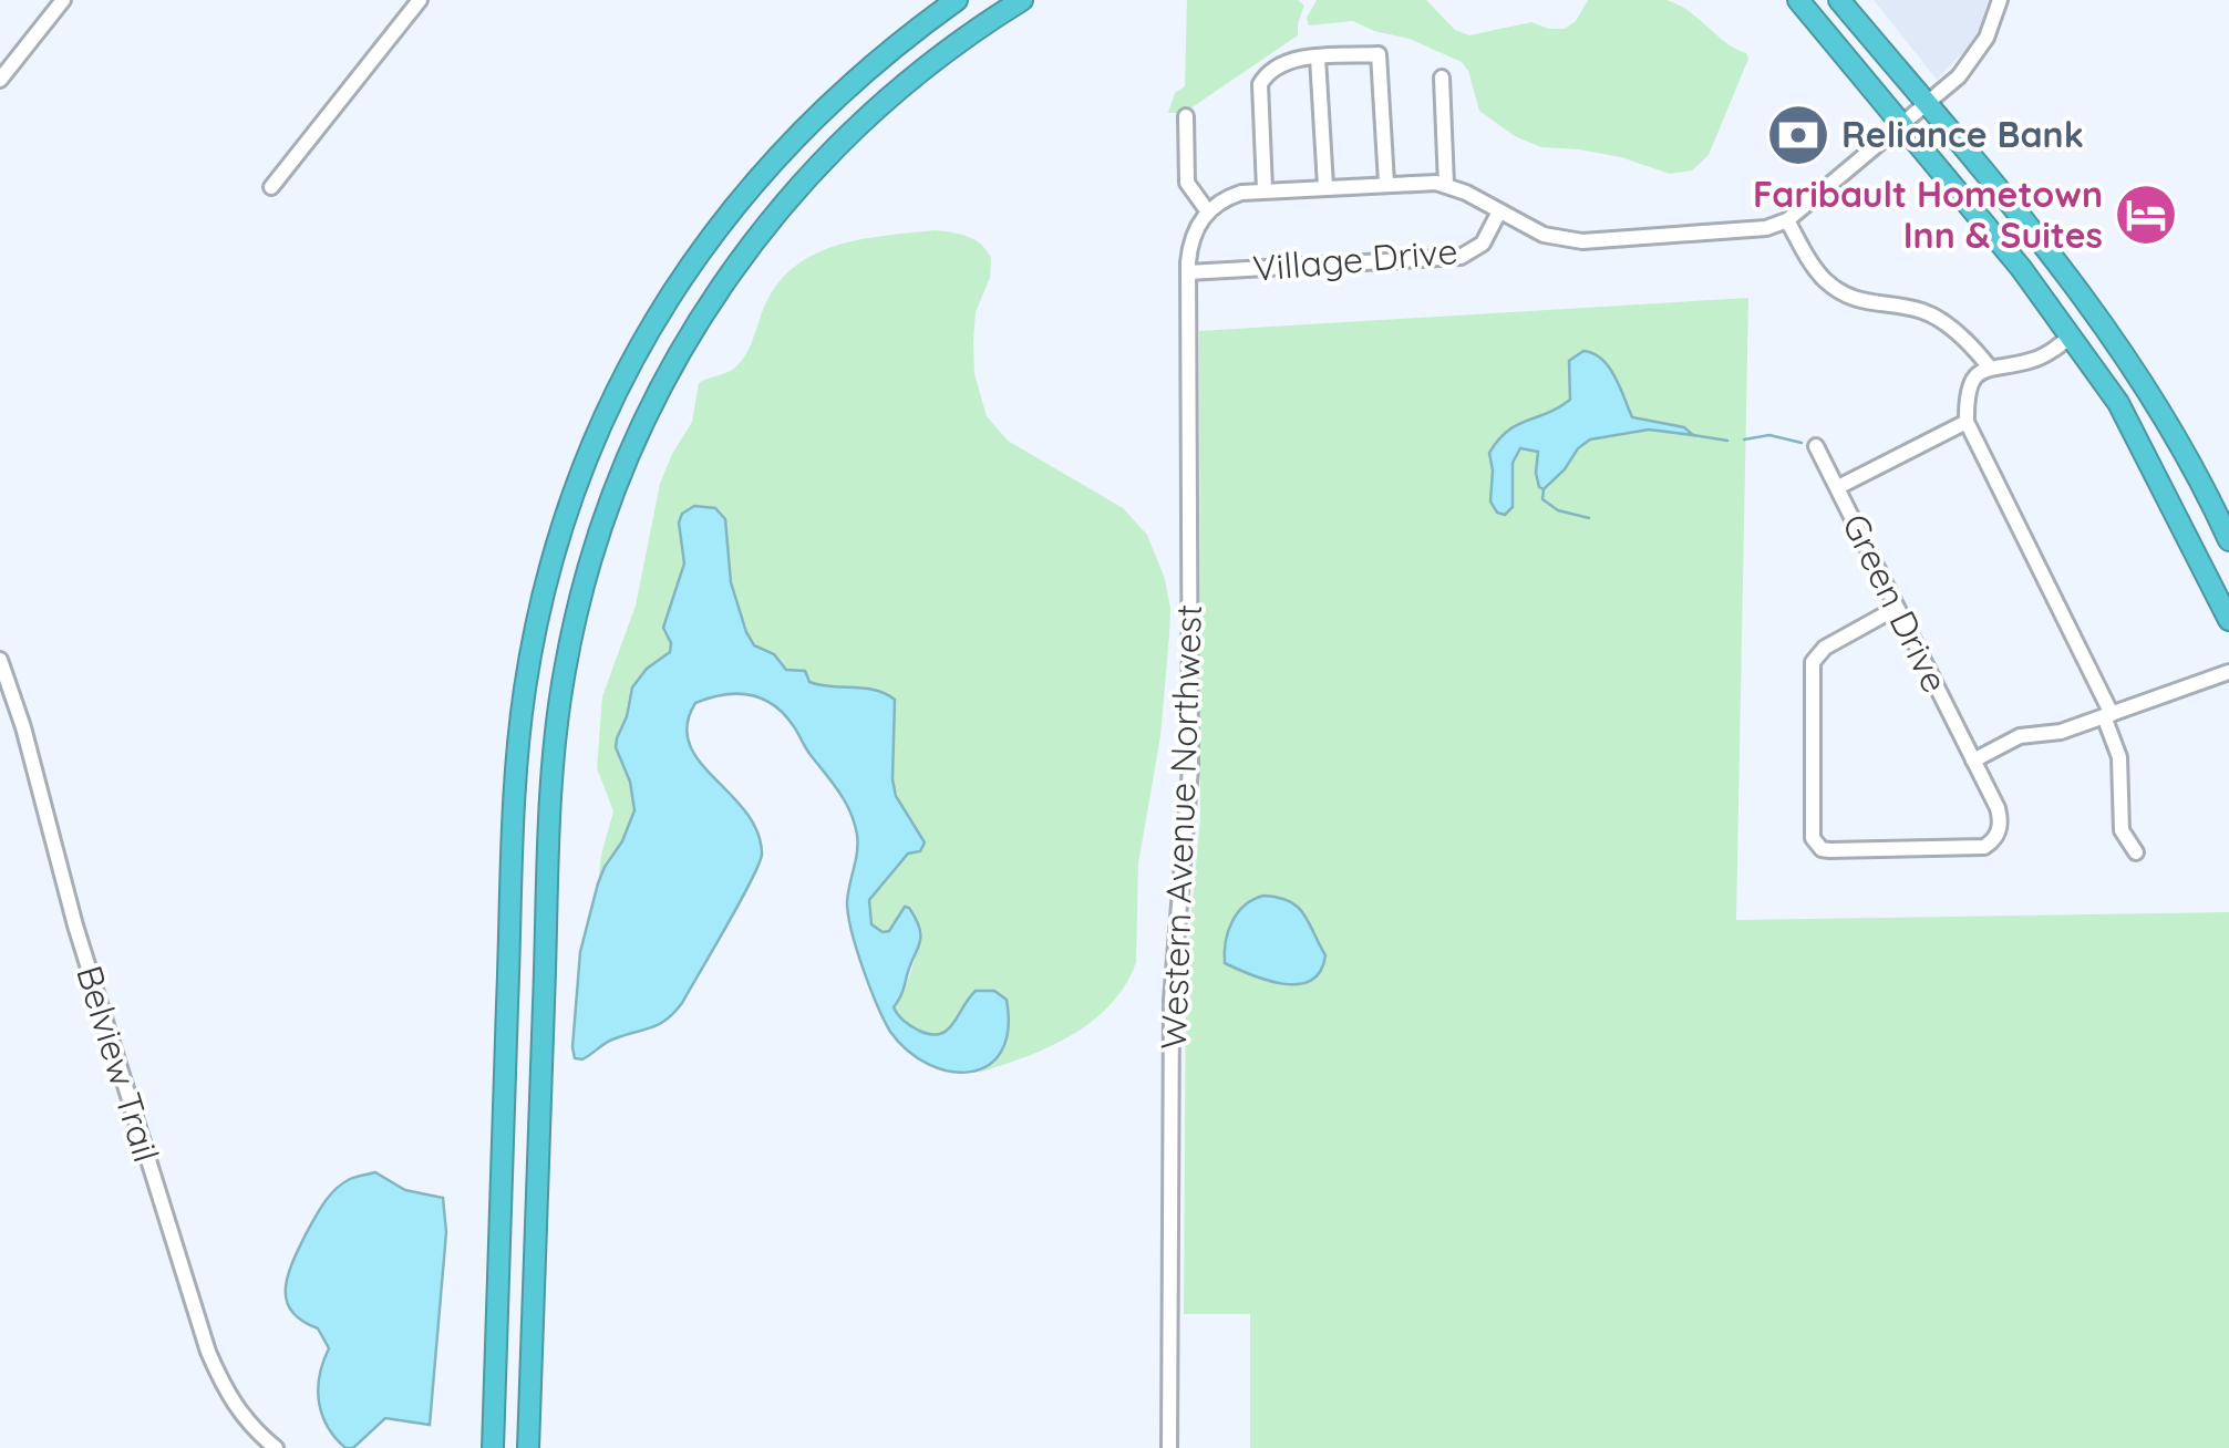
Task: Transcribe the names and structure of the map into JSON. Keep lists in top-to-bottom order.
{
  "streets": {
    "street": [
      "Village Drive",
      "Green Drive",
      "Western Avenue Northwest",
      "Belview Trail"
    ]
  },
  "crossings": [
    ["Village Drive", "Western Avenue Northwest"]
  ],
  "places": {
    "bank": ["Reliance Bank"],
    "hotel": ["Faribault Hometown Inn & Suites"]
  }
}
